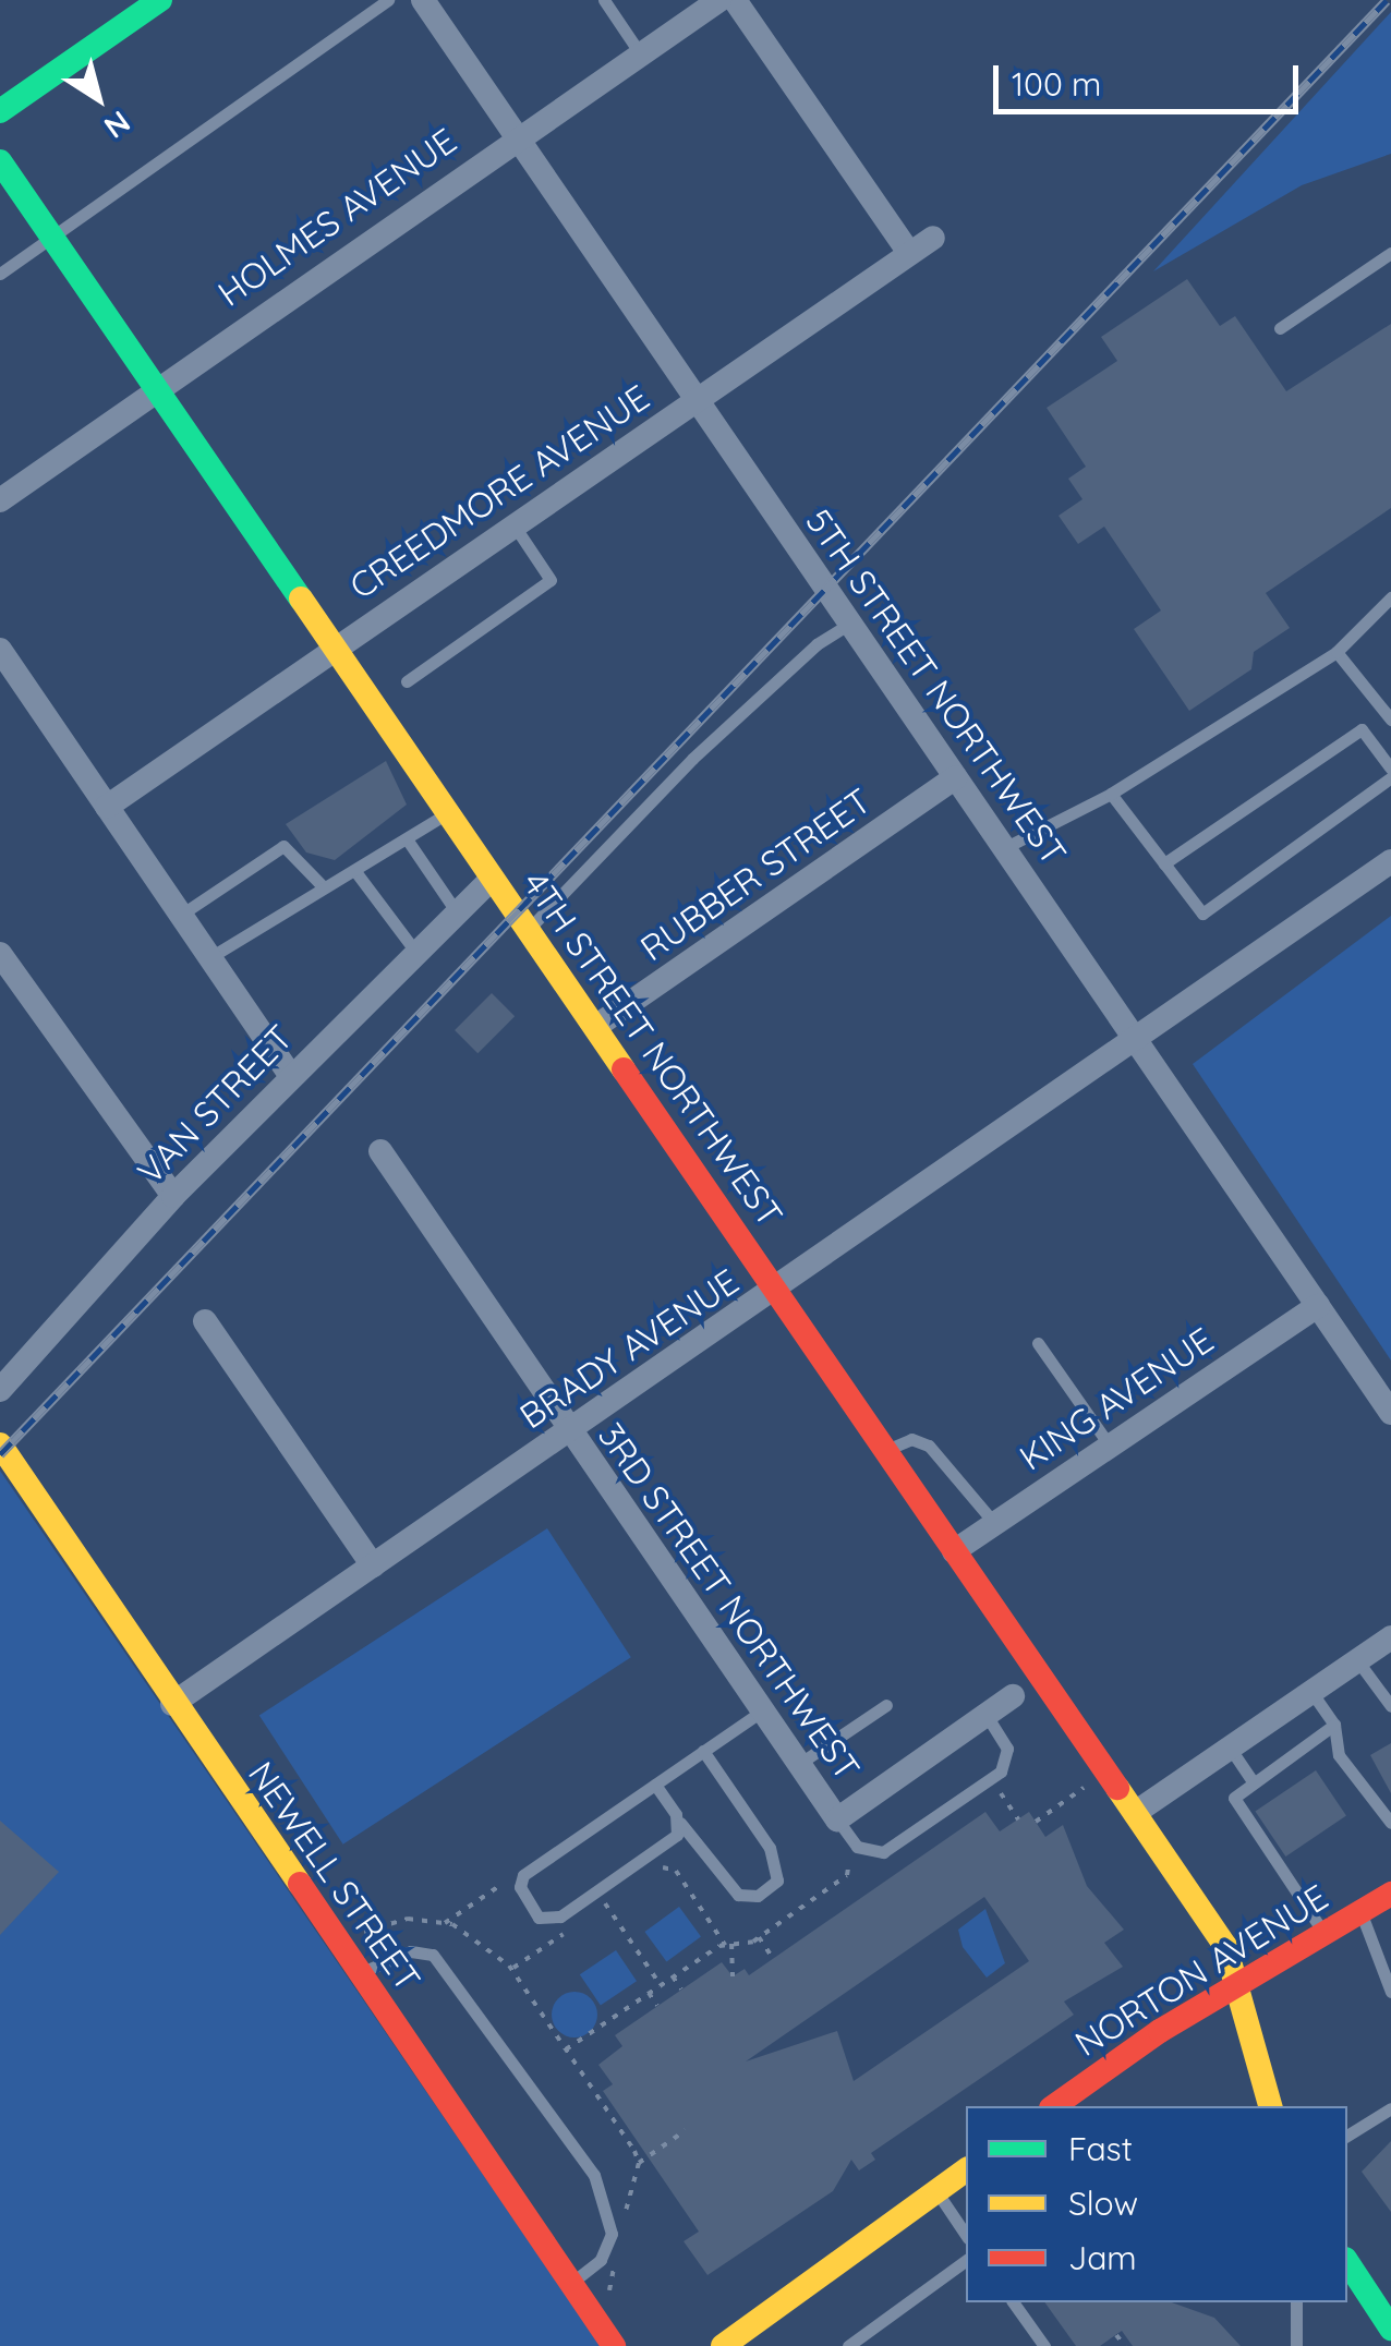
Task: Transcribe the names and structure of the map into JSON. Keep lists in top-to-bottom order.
{
  "streets": {
    "street": [
      "HOLMES AVENUE",
      "CREEDMORE AVENUE",
      "5TH STREET NORTHWEST",
      "RUBBER STREET",
      "4TH STREET NORTHWEST",
      "VAN STREET",
      "BRADY AVENUE",
      "KING AVENUE",
      "3RD STREET NORTHWEST",
      "NEWELL STREET",
      "NORTON AVENUE"
    ]
  },
  "crossings": [
    ["HOLMES AVENUE", "5TH STREET NORTHWEST"],
    ["HOLMES AVENUE", "4TH STREET NORTHWEST"],
    ["CREEDMORE AVENUE", "5TH STREET NORTHWEST"],
    ["CREEDMORE AVENUE", "4TH STREET NORTHWEST"],
    ["5TH STREET NORTHWEST", "RUBBER STREET"],
    ["5TH STREET NORTHWEST", "BRADY AVENUE"],
    ["5TH STREET NORTHWEST", "KING AVENUE"],
    ["RUBBER STREET", "4TH STREET NORTHWEST"],
    ["4TH STREET NORTHWEST", "VAN STREET"],
    ["4TH STREET NORTHWEST", "BRADY AVENUE"],
    ["4TH STREET NORTHWEST", "KING AVENUE"],
    ["4TH STREET NORTHWEST", "NORTON AVENUE"],
    ["BRADY AVENUE", "3RD STREET NORTHWEST"],
    ["BRADY AVENUE", "NEWELL STREET"]
  ],
  "legend": ["Fast", "Slow", "Jam"],
  "scale_bar": "100 m",
  "north": "bottom right"
}
